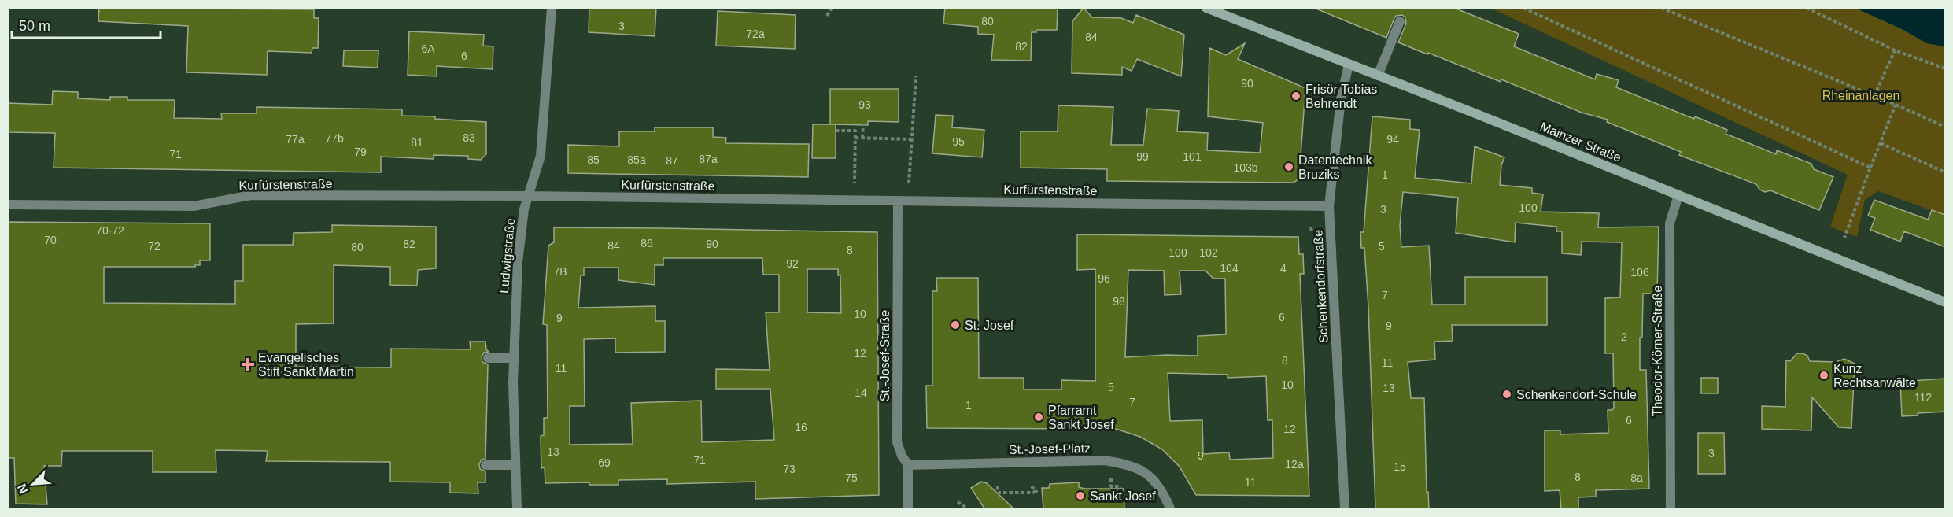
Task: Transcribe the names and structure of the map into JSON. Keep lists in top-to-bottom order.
{
  "streets": {
    "street": [
      "Mainzer Straße",
      "Kurfürstenstraße",
      "Ludwigstraße",
      "Schenkendorfstraße",
      "Theodor-Körner-Straße",
      "St.-Josef-Straße",
      "St.-Josef-Platz"
    ]
  },
  "crossings": [
    ["Mainzer Straße", "Schenkendorfstraße"],
    ["Mainzer Straße", "Theodor-Körner-Straße"],
    ["Kurfürstenstraße", "Ludwigstraße"],
    ["Kurfürstenstraße", "Schenkendorfstraße"],
    ["Kurfürstenstraße", "St.-Josef-Straße"],
    ["St.-Josef-Straße", "St.-Josef-Platz"]
  ],
  "parks": ["Rheinanlagen"],
  "places": {
    "other": [
      "Frisör Tobias Behrendt",
      "Datentechnik Bruziks",
      "St. Josef",
      "Kunz Rechtsanwälte",
      "Schenkendorf-Schule",
      "Pfarramt Sankt Josef",
      "Sankt Josef"
    ],
    "health": ["Evangelisches Stift Sankt Martin"]
  },
  "house_numbers": [
    "80",
    "3",
    "72a",
    "84",
    "82",
    "6A",
    "6",
    "90",
    "93",
    "83",
    "77b",
    "77a",
    "94",
    "95",
    "81",
    "79",
    "71",
    "99",
    "101",
    "87a",
    "85",
    "85a",
    "87",
    "103b",
    "1",
    "100",
    "3",
    "70-72",
    "70",
    "86",
    "82",
    "90",
    "84",
    "72",
    "5",
    "80",
    "8",
    "100",
    "102",
    "92",
    "104",
    "4",
    "7B",
    "106",
    "96",
    "7",
    "98",
    "10",
    "6",
    "9",
    "9",
    "2",
    "12",
    "8",
    "11",
    "11",
    "10",
    "5",
    "13",
    "14",
    "112",
    "7",
    "1",
    "6",
    "16",
    "12",
    "13",
    "3",
    "9",
    "71",
    "69",
    "12a",
    "15",
    "73",
    "8",
    "75",
    "8a",
    "11"
  ],
  "scale_bar": "50 m",
  "north": "bottom left"
}
